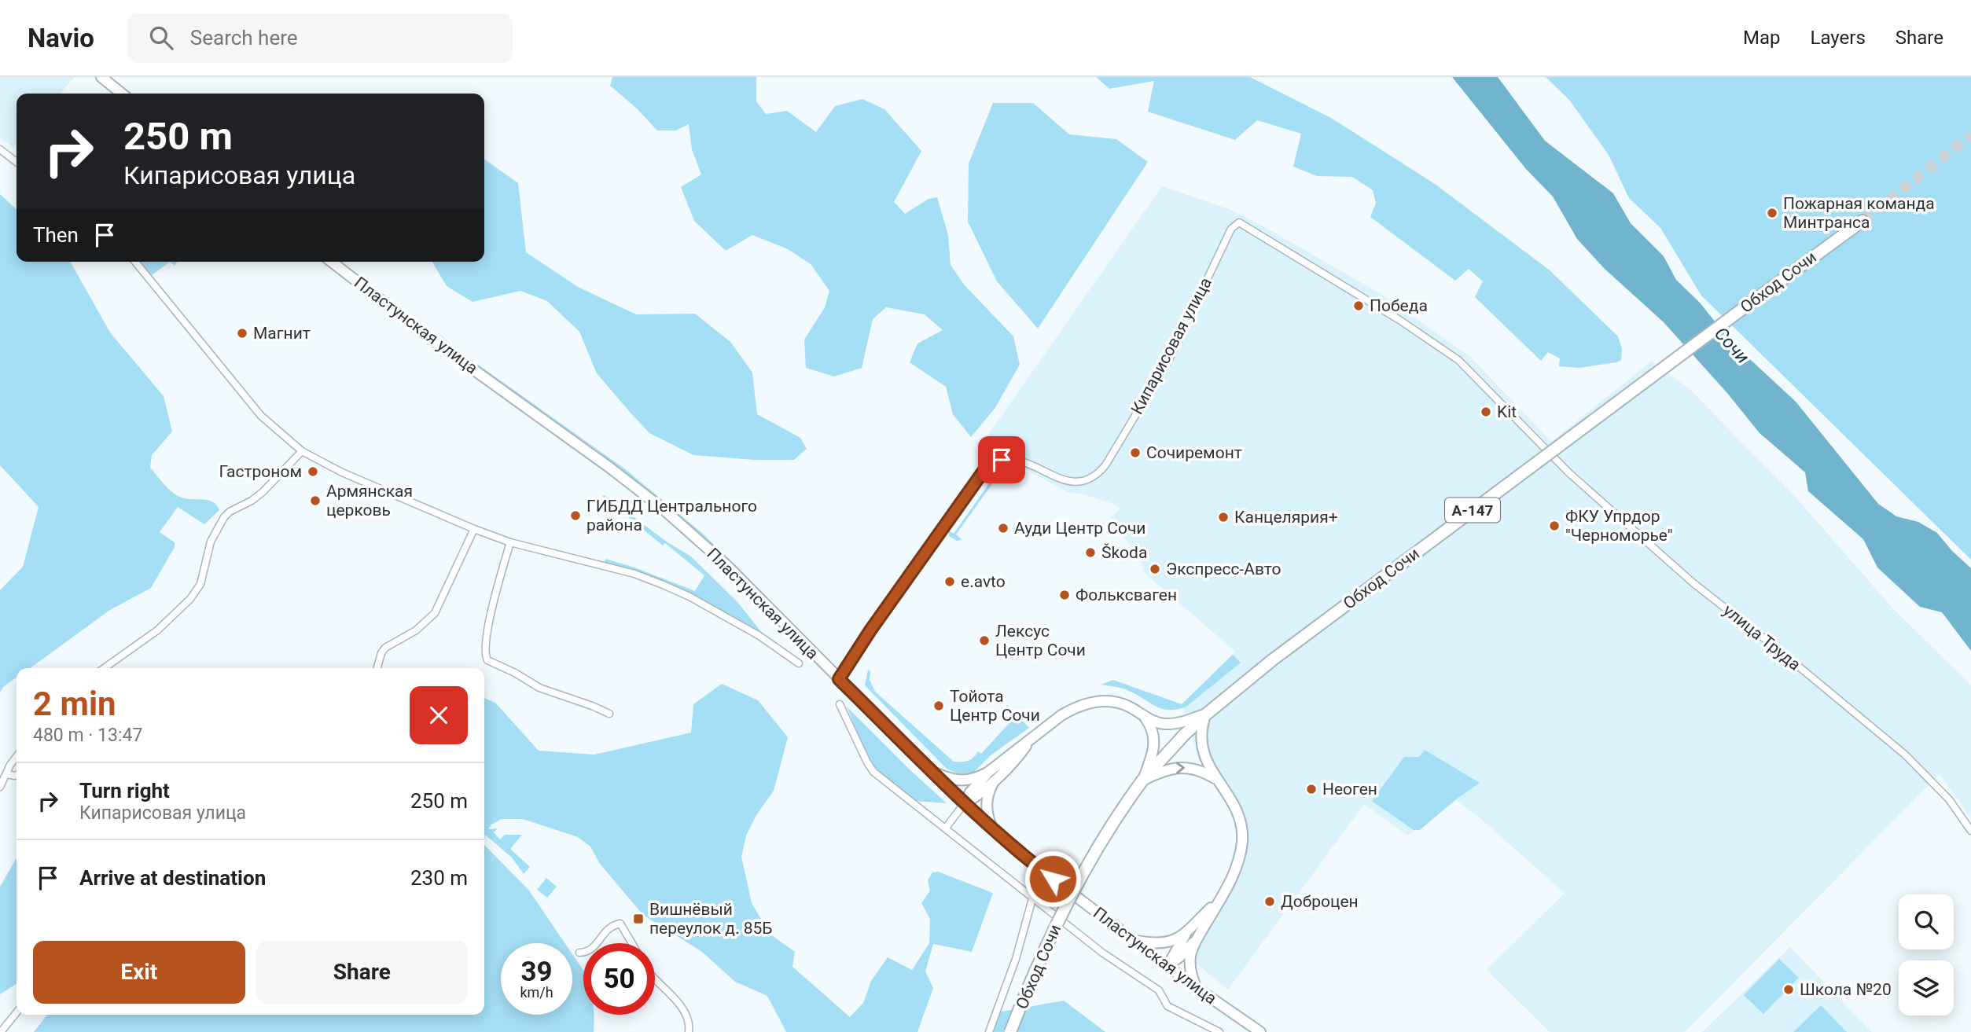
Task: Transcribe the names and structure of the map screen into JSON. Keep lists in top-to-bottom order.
{
  "streets": {
    "highway": ["Обход Сочи", "А-147"],
    "main road": ["Пластунская улица"],
    "street": ["Кипарисовая улица", "улица Труда"]
  },
  "crossings": [
    ["Обход Сочи", "А-147"],
    ["Пластунская улица", "Кипарисовая улица"],
    ["Пластунская улица", "А-147"],
    ["Кипарисовая улица", "улица Труда"]
  ],
  "water": ["Сочи"],
  "places": {
    "other": [
      "Пожарная команда Минтранса",
      "Победа",
      "Магнит",
      "Kit",
      "Сочиремонт",
      "Гастроном",
      "Армянская церковь",
      "ГИБДД Центрального района",
      "Канцелярия+",
      "ФКУ Упрдор \"Черноморье\"",
      "Ауди Центр Сочи",
      "Škoda",
      "Экспресс-Авто",
      "e.avto",
      "Фольксваген",
      "Лексус Центр Сочи",
      "Тойота Центр Сочи",
      "Неоген",
      "Доброцен",
      "Школа №20"
    ],
    "transit": ["Вишнёвый переулок д. 85Б"]
  },
  "page": {
    "header": "Navio",
    "search": "Search here",
    "nav": ["Map", "Layers", "Share"],
    "turn": ["250 m", "Кипарисовая улица"],
    "then": "Then",
    "heading": ["2 min", "480 m · 13:47"],
    "list": [
      {
        "name": "Turn right",
        "note": "Кипарисовая улица",
        "value": "250 m"
      },
      {
        "name": "Arrive at destination",
        "value": "230 m"
      }
    ],
    "buttons": ["Exit", "Share"],
    "speed": "39 km/h",
    "limit": "50"
  }
}
